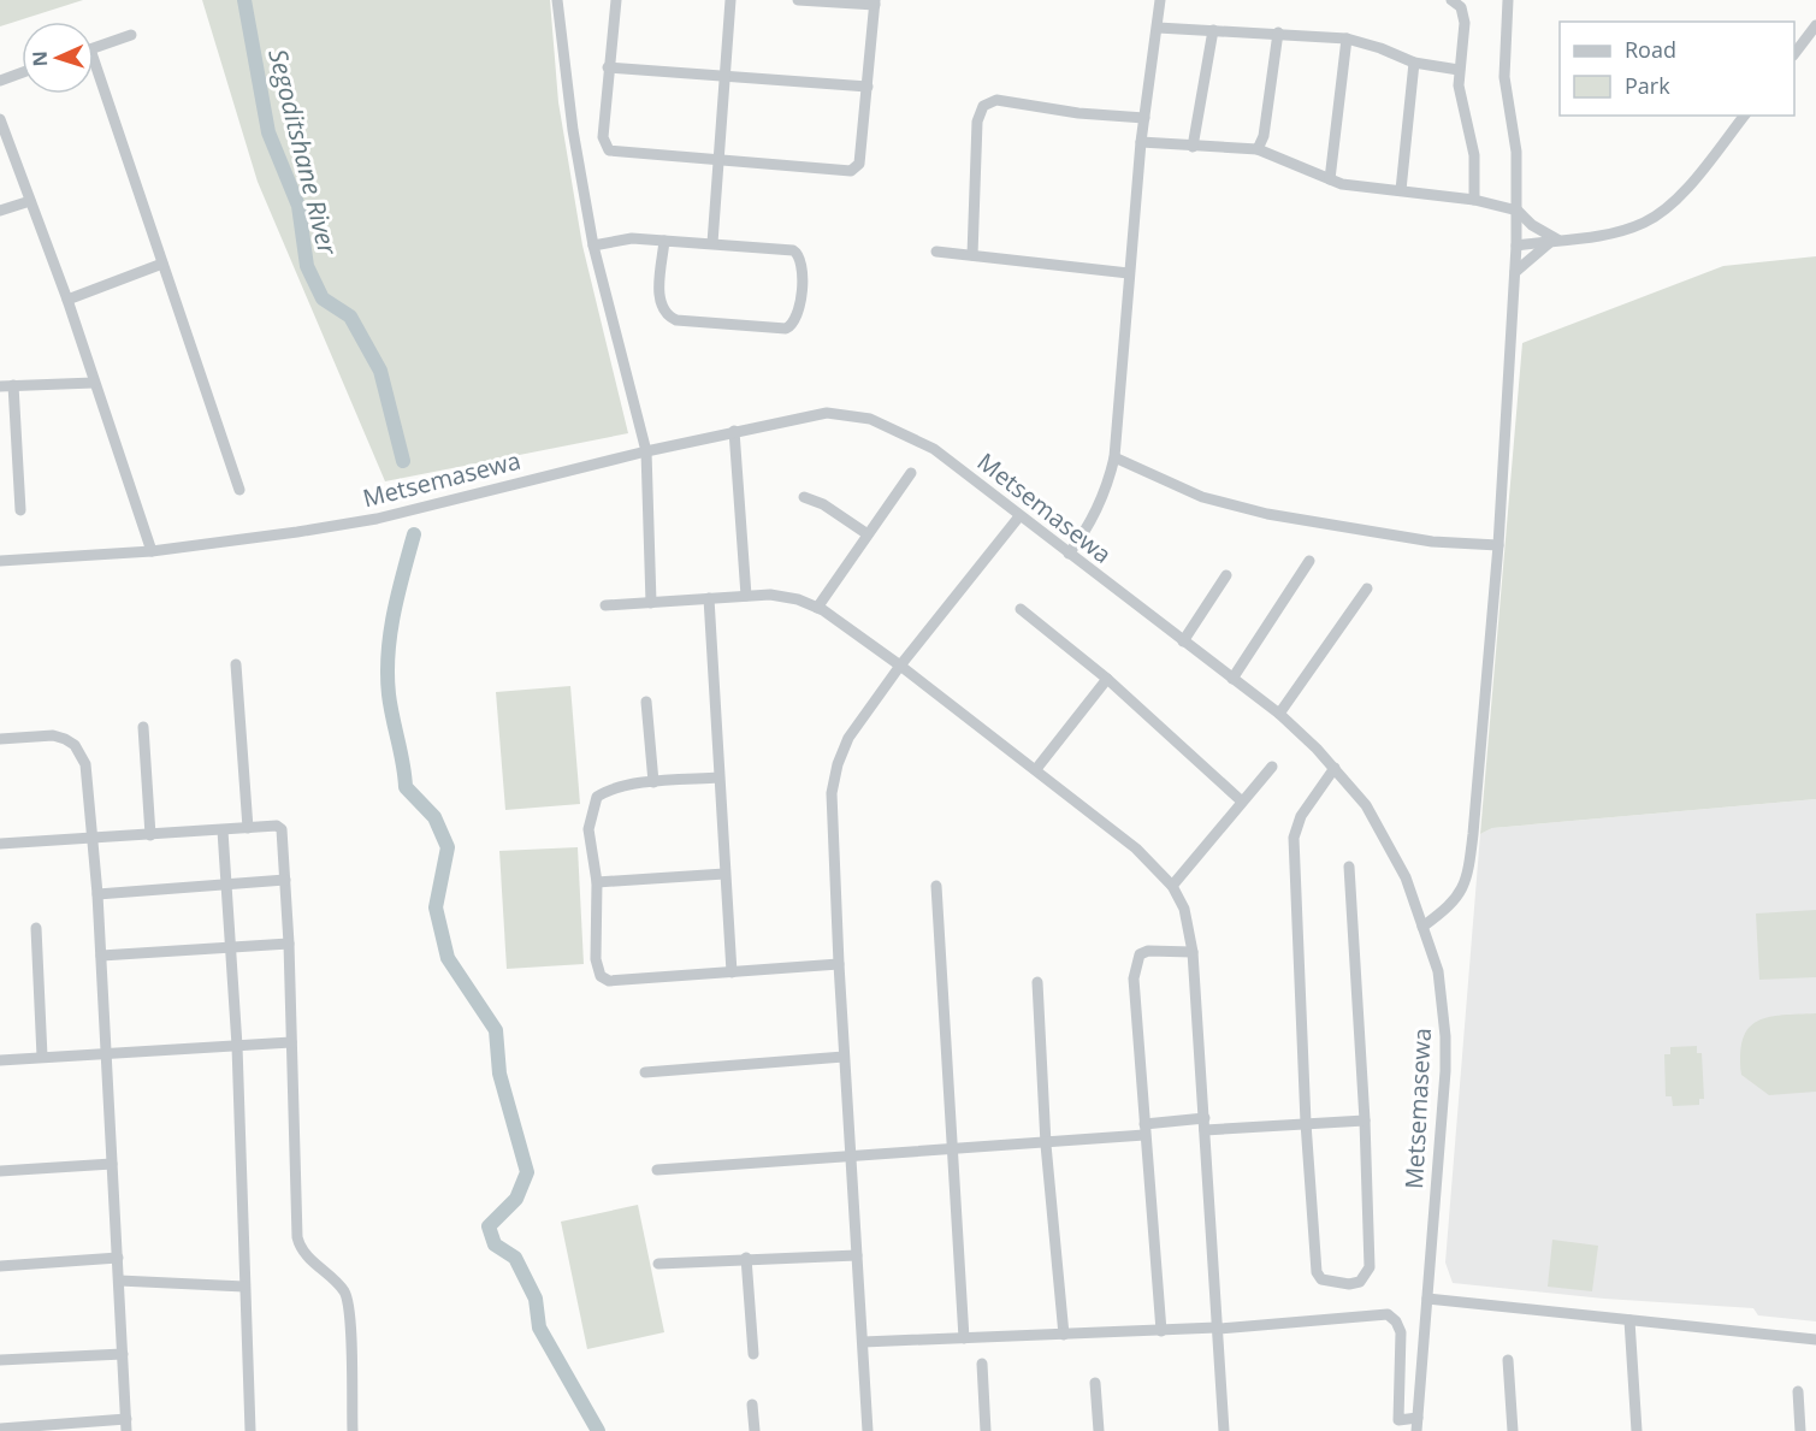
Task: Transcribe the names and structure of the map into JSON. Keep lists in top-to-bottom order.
{
  "streets": {
    "street": ["Metsemasewa"]
  },
  "water": ["Segoditshane River"],
  "legend": ["Road", "Park"],
  "north": "left"
}
